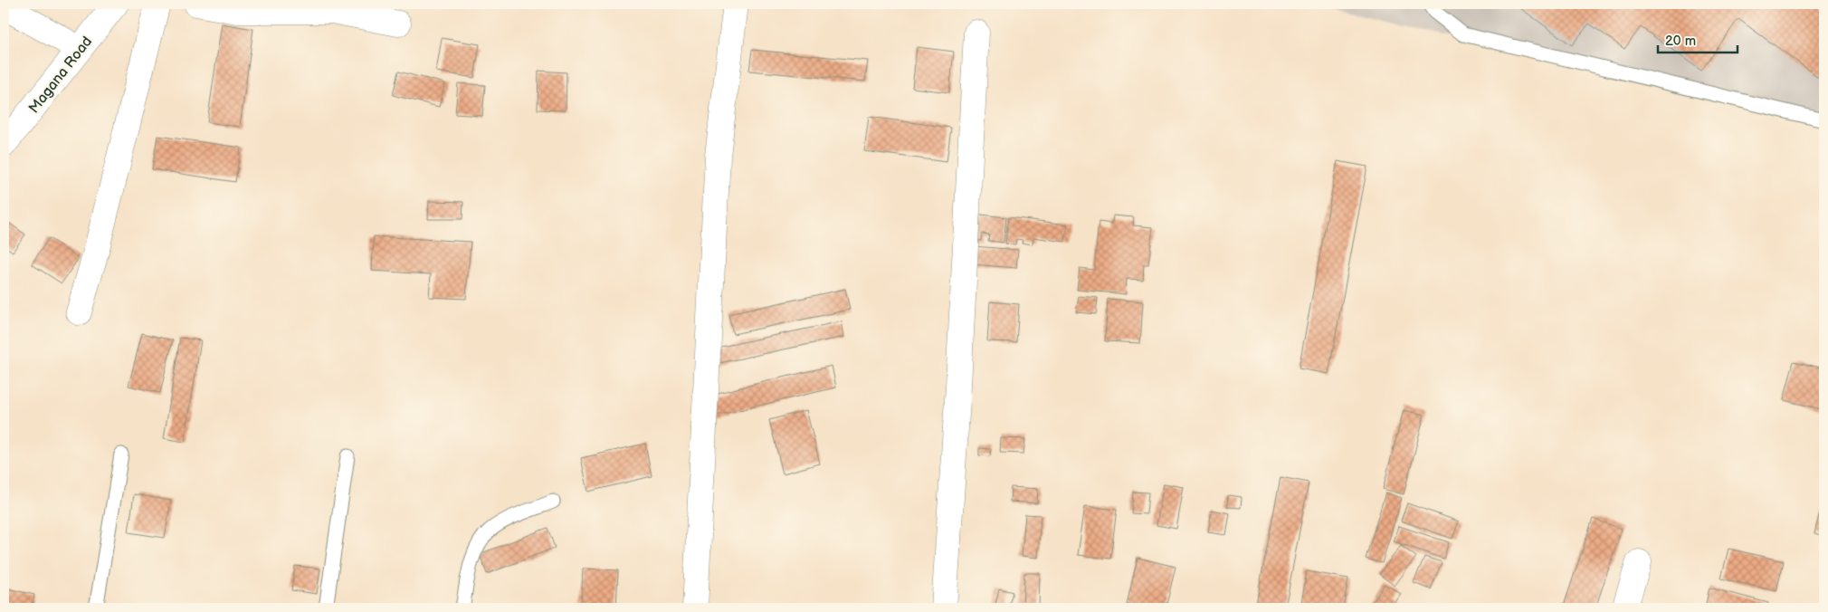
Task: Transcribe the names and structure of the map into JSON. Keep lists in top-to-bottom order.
{
  "streets": {
    "street": ["Magana Road"]
  },
  "scale_bar": "20 m"
}
